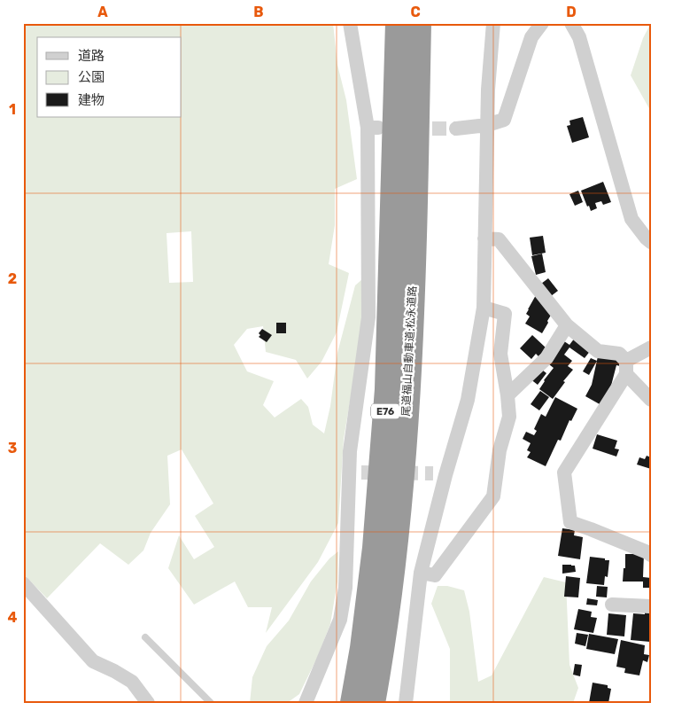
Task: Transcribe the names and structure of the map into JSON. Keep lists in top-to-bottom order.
{
  "streets": {
    "highway": ["尾道福山自動車道;松永道路", "E76"]
  },
  "legend": ["道路", "公園", "建物"],
  "grid": {
    "columns": [
      "A",
      "B",
      "C",
      "D"
    ],
    "rows": [
      "1",
      "2",
      "3",
      "4"
    ]
  }
}
